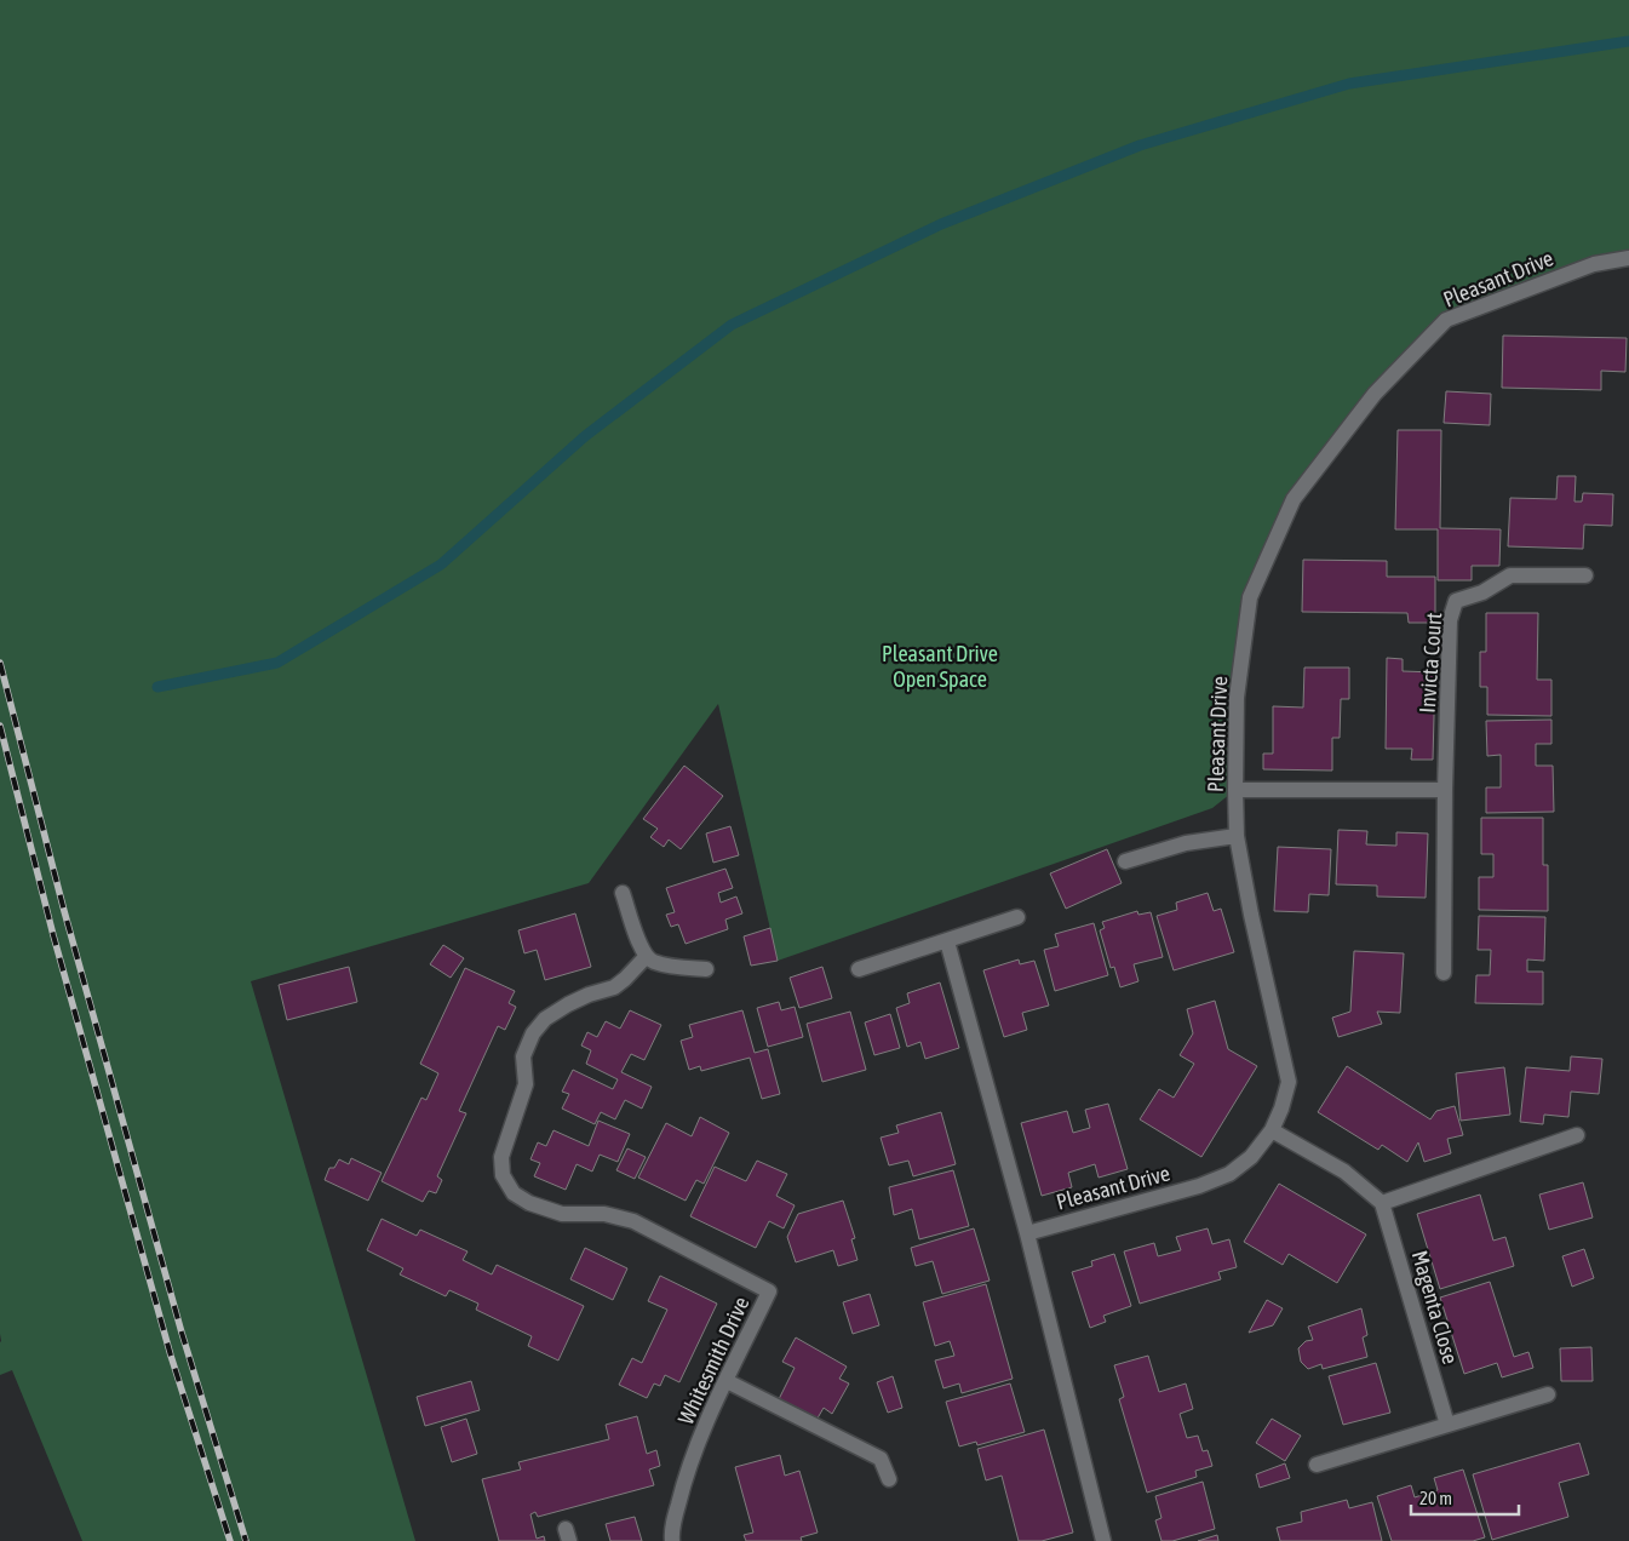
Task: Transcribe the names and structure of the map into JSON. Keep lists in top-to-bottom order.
{
  "streets": {
    "street": [
      "Pleasant Drive",
      "Invicta Court",
      "Magenta Close",
      "Whitesmith Drive"
    ]
  },
  "parks": ["Pleasant Drive Open Space"],
  "scale_bar": "20 m"
}
